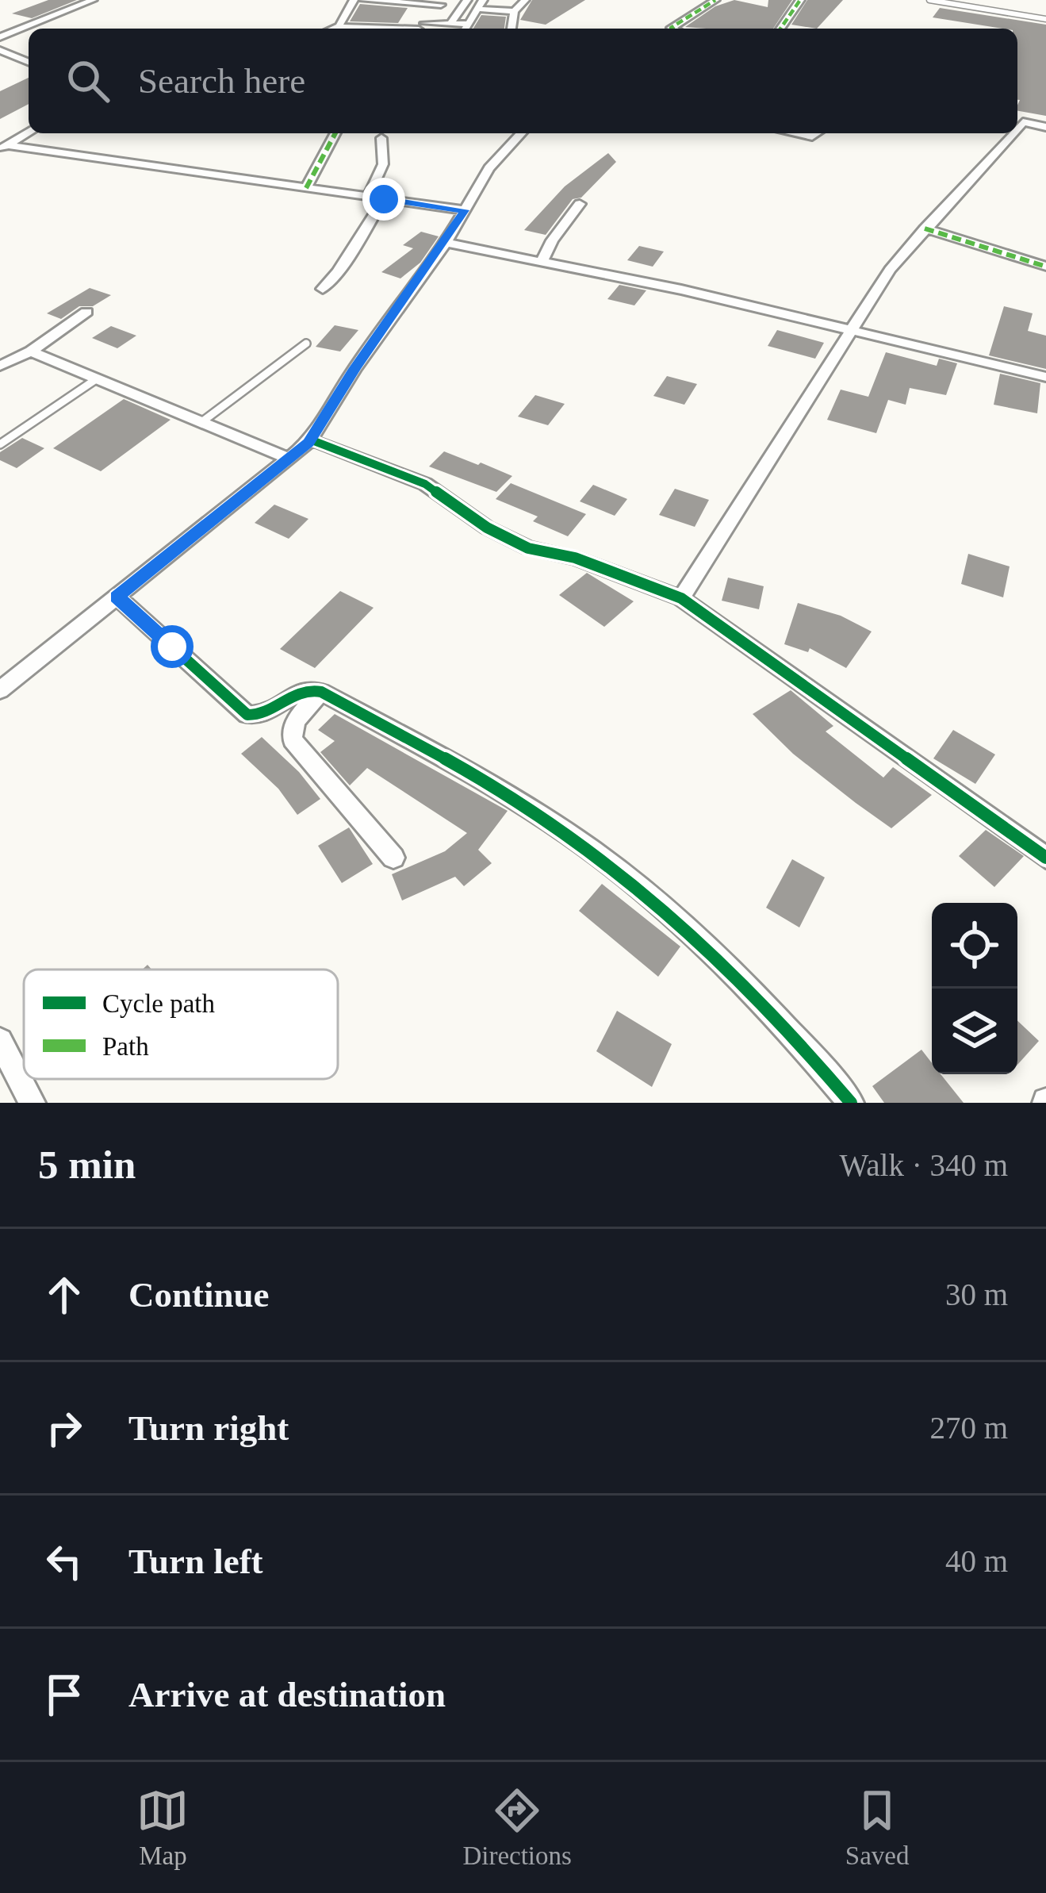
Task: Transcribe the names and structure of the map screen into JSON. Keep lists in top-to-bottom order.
{
  "legend": ["Cycle path", "Path"],
  "page": {
    "search": "Search here",
    "heading": ["5 min", "Walk · 340 m"],
    "list": [
      ["Continue", "30 m"],
      ["Turn right", "270 m"],
      ["Turn left", "40 m"],
      "Arrive at destination"
    ],
    "nav": ["Map", "Directions", "Saved"]
  }
}
